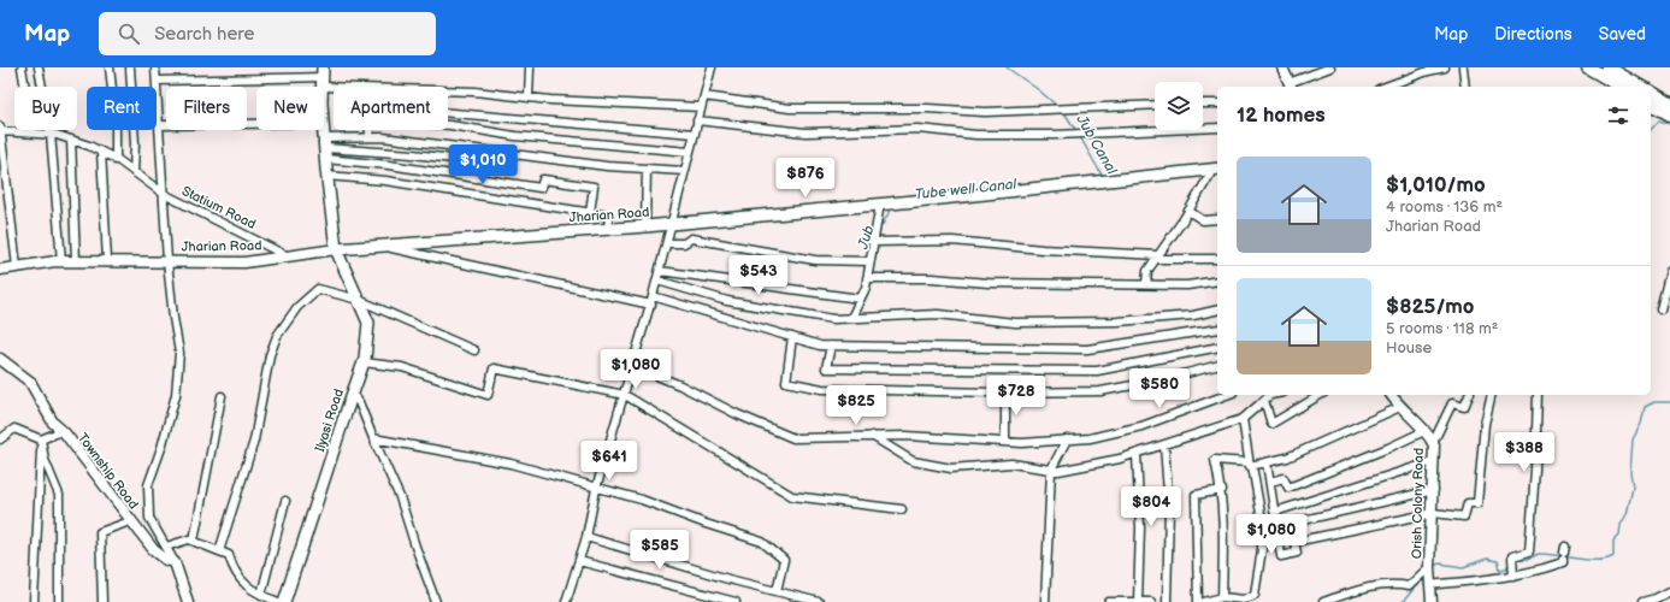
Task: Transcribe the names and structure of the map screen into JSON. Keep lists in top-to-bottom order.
{
  "streets": {
    "main road": ["Jharian Road", "Ilyasi Road"],
    "street": ["Statium Road", "Township Road", "Orish Colony Road"]
  },
  "crossings": [
    ["Statium Road", "Jharian Road"],
    ["Jharian Road", "Ilyasi Road"]
  ],
  "water": ["Jub Canal", "Tube well Canal", "Jub"],
  "page": {
    "header": "Map",
    "search": "Search here",
    "nav": ["Map", "Directions", "Saved"],
    "chip": [
      "Buy",
      "Rent",
      "Filters",
      "New",
      "Apartment"
    ],
    "heading": "12 homes",
    "price": [
      "$1,010",
      "$876",
      "$543",
      "$1,080",
      "$580",
      "$728",
      "$825",
      "$388",
      "$641",
      "$804",
      "$1,080",
      "$585"
    ],
    "list": [
      {
        "name": "$1,010/mo",
        "note": "4 rooms · 136 m² · Jharian Road"
      },
      {
        "name": "$825/mo",
        "note": "5 rooms · 118 m² · House"
      }
    ]
  }
}
